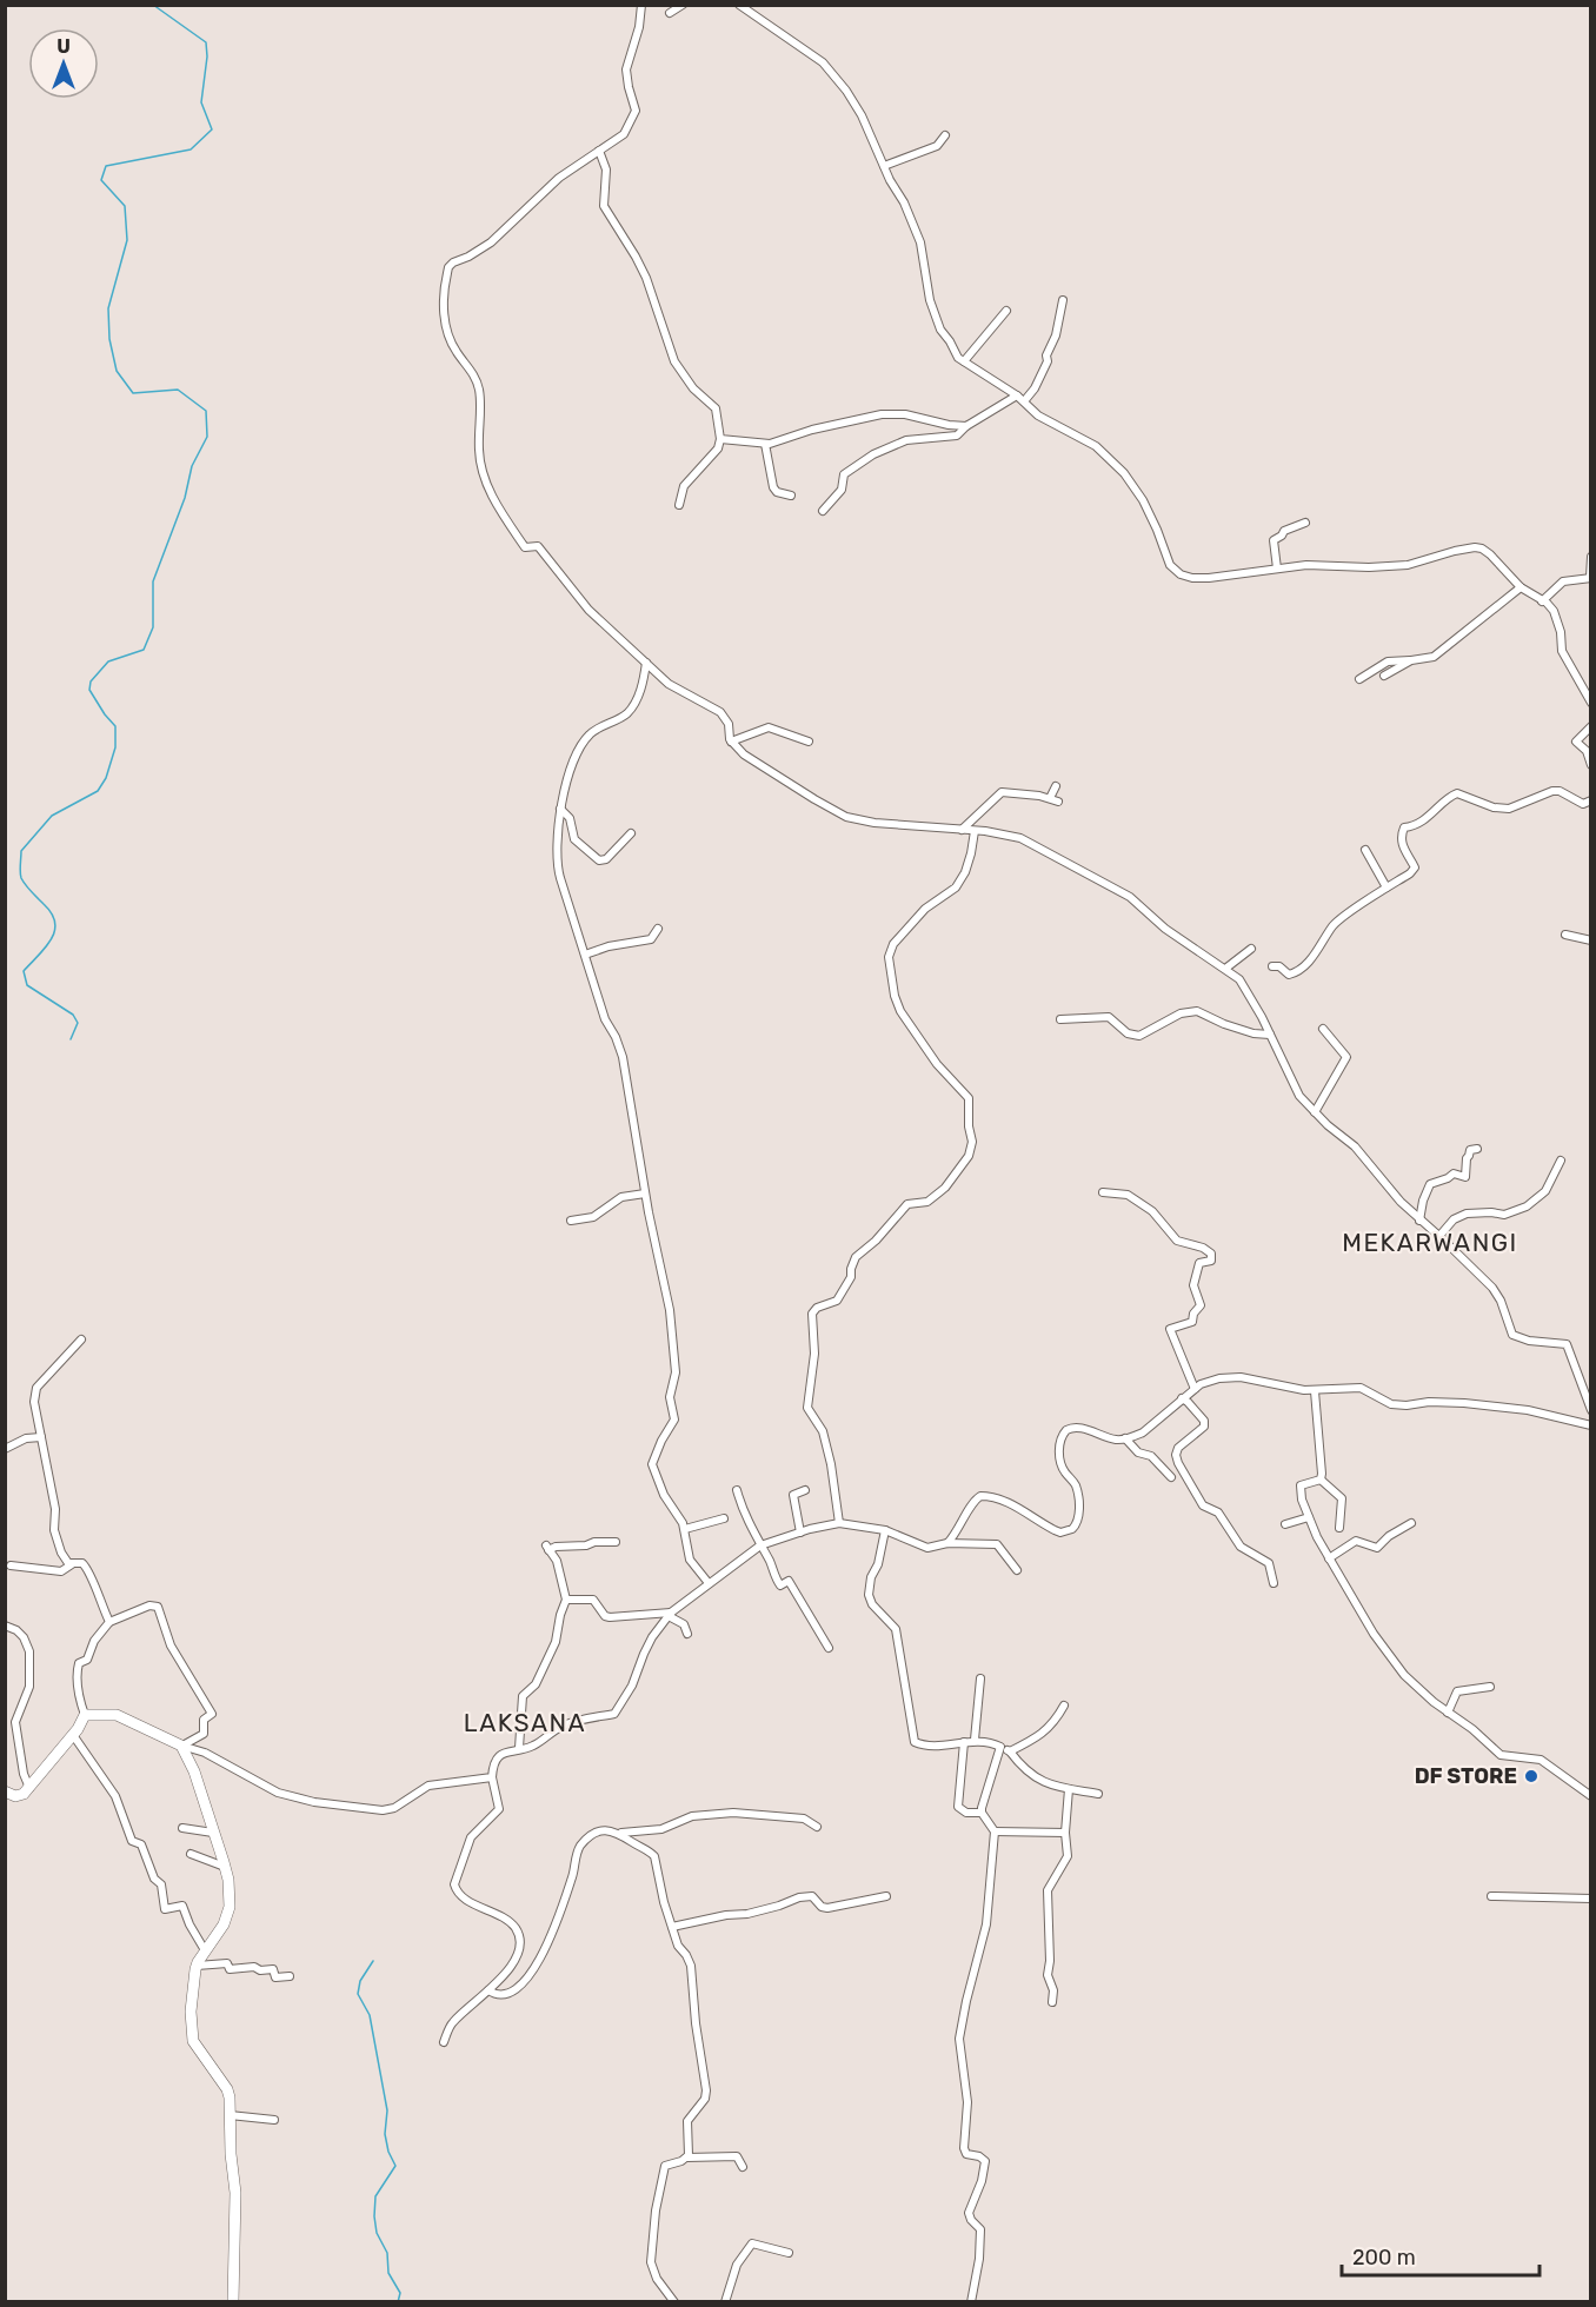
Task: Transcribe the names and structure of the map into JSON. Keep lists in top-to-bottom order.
{
  "districts": ["MEKARWANGI", "LAKSANA"],
  "places": ["DF STORE"],
  "scale_bar": "200 m",
  "north": "top"
}
